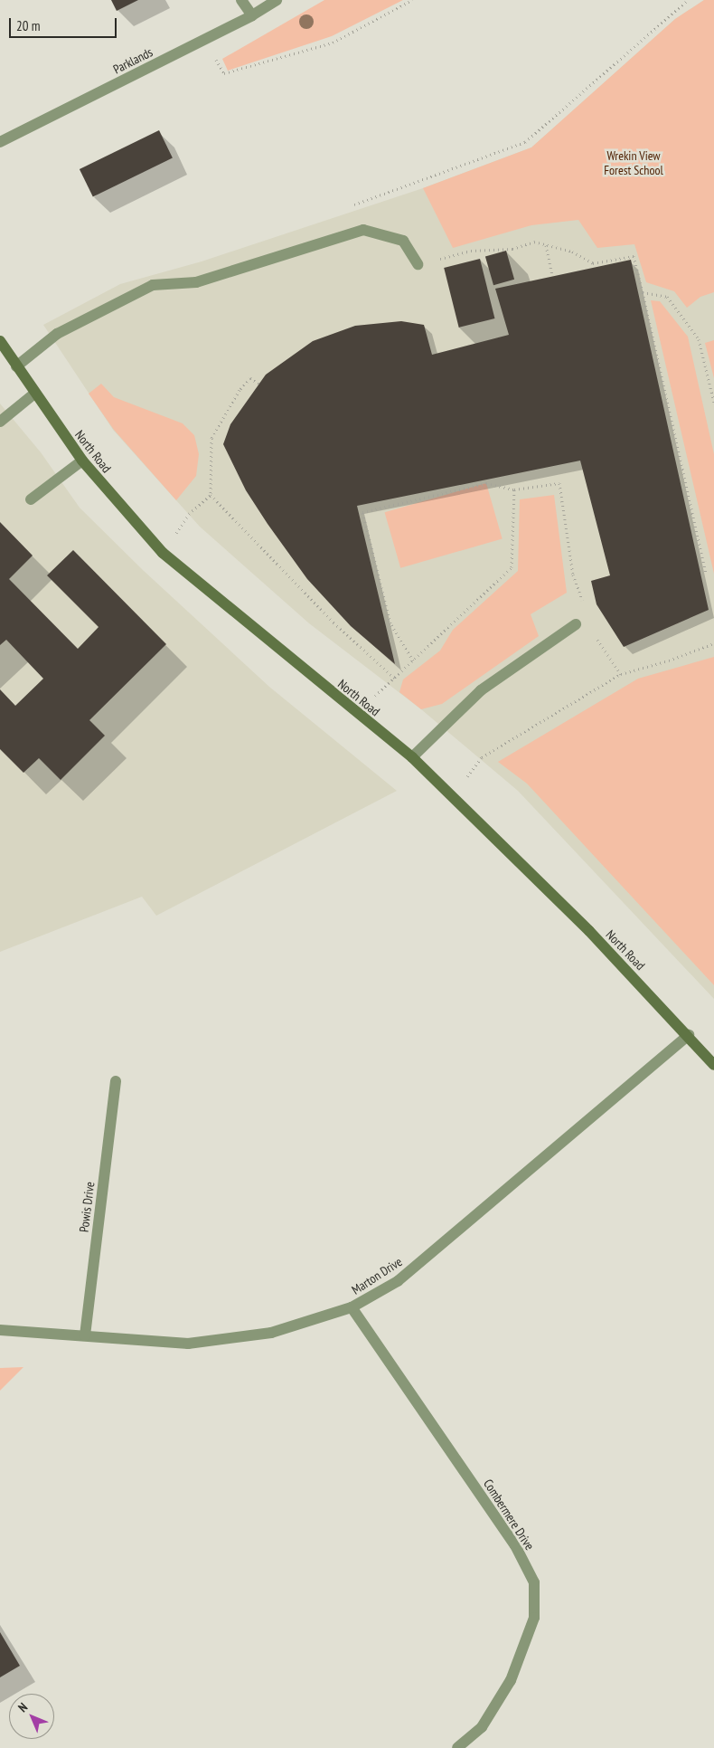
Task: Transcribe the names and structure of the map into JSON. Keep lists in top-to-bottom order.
{
  "streets": {
    "street": [
      "Parklands",
      "North Road",
      "Powis Drive",
      "Marton Drive",
      "Combermere Drive"
    ]
  },
  "crossings": [
    ["North Road", "Marton Drive"],
    ["Powis Drive", "Marton Drive"],
    ["Marton Drive", "Combermere Drive"]
  ],
  "parks": ["Wrekin View Forest School"],
  "scale_bar": "20 m",
  "north": "top left"
}
